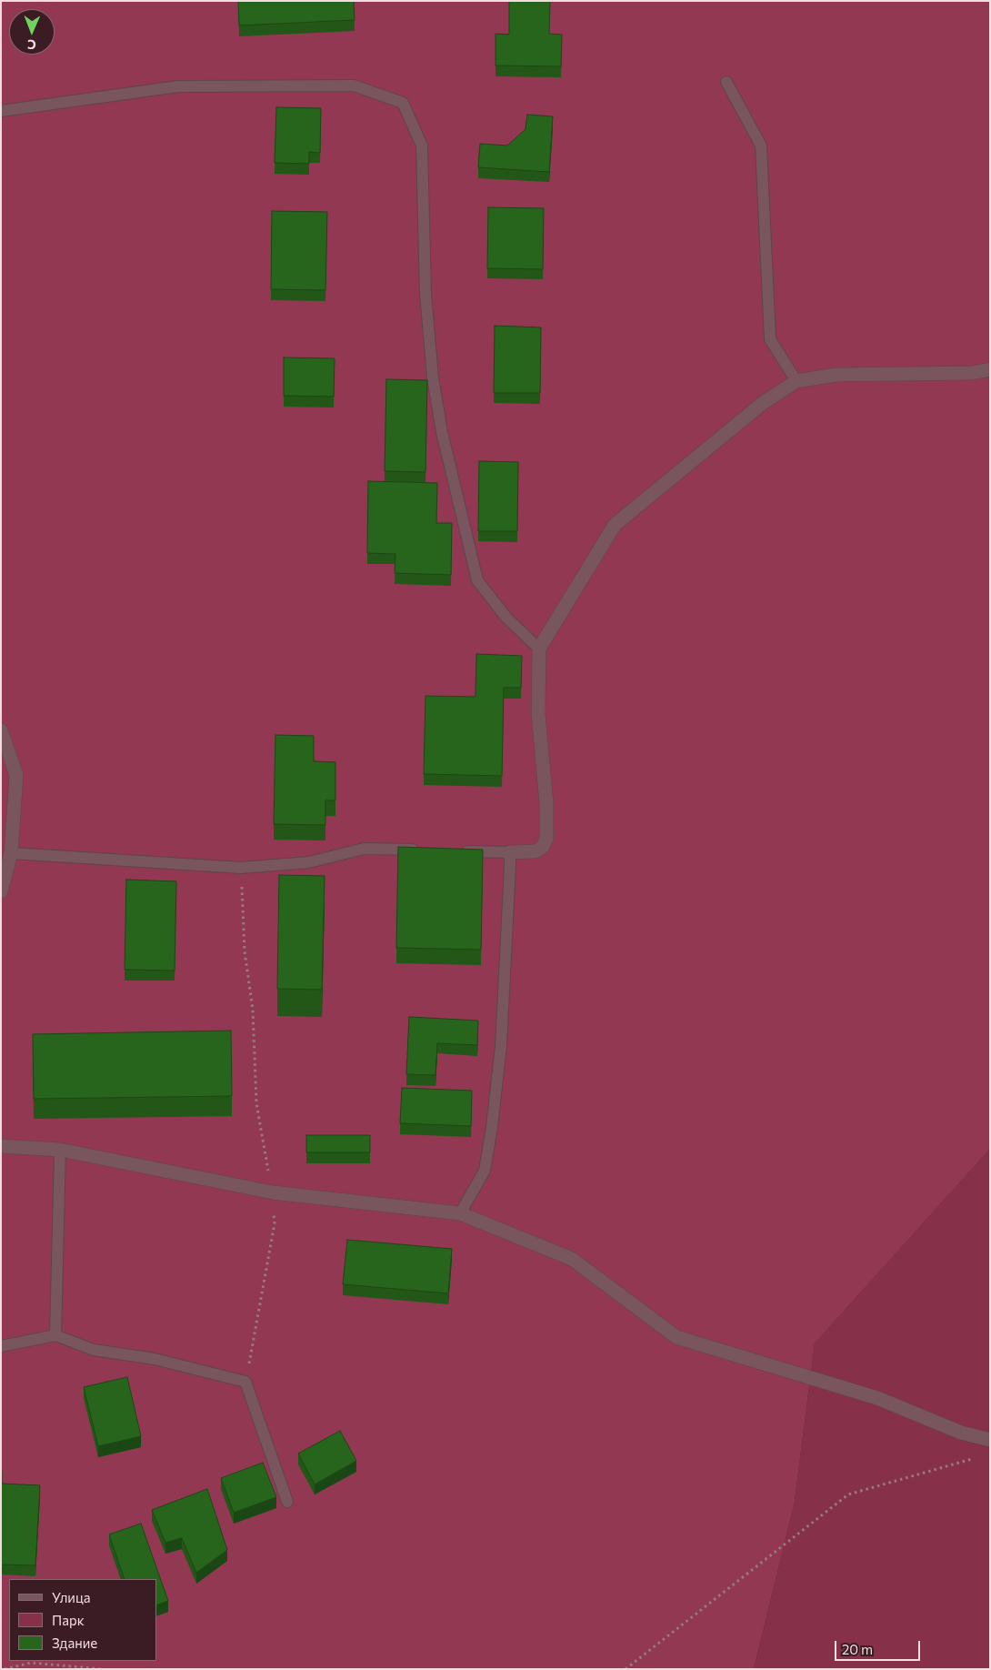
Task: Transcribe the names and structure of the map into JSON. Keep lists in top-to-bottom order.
{
  "legend": ["Улица", "Парк", "Здание"],
  "scale_bar": "20 m",
  "north": "bottom"
}
